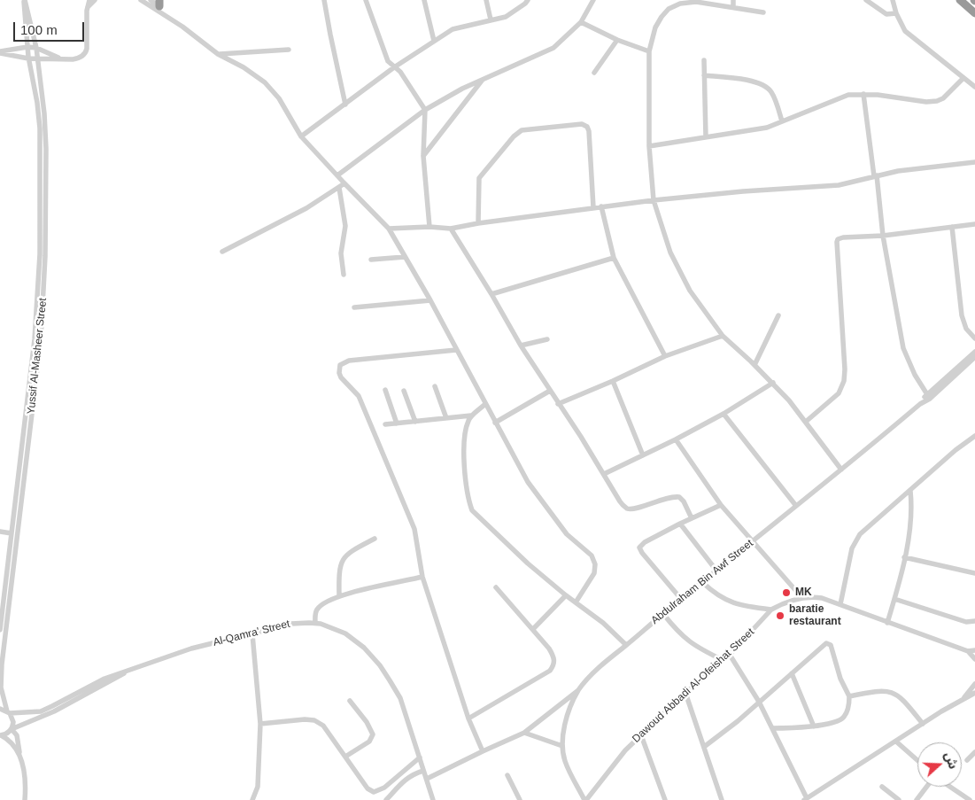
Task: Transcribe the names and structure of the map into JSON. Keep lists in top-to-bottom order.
{
  "streets": {
    "street": [
      "Yussif Al-Masheer Street",
      "Abdulraham Bin Awf Street",
      "Al-Qamra' Street",
      "Dawoud Abbadi Al-Ofeishat Street"
    ]
  },
  "crossings": [
    ["Yussif Al-Masheer Street", "Al-Qamra' Street"],
    ["Abdulraham Bin Awf Street", "Dawoud Abbadi Al-Ofeishat Street"]
  ],
  "places": ["MK", "baratie restaurant"],
  "scale_bar": "100 m",
  "north": "right"
}
